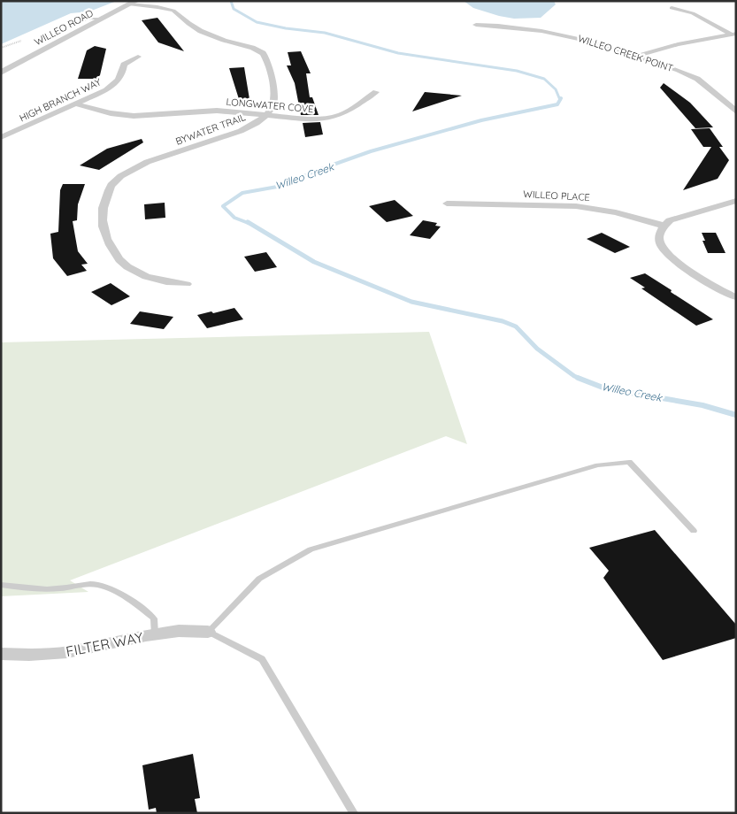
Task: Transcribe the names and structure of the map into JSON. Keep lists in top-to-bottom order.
{
  "streets": {
    "street": [
      "WILLEO ROAD",
      "WILLEO CREEK POINT",
      "HIGH BRANCH WAY",
      "LONGWATER COVE",
      "BYWATER TRAIL",
      "WILLEO PLACE",
      "FILTER WAY"
    ]
  },
  "crossings": [
    ["HIGH BRANCH WAY", "LONGWATER COVE"],
    ["LONGWATER COVE", "BYWATER TRAIL"]
  ],
  "water": ["Willeo Creek"]
}
